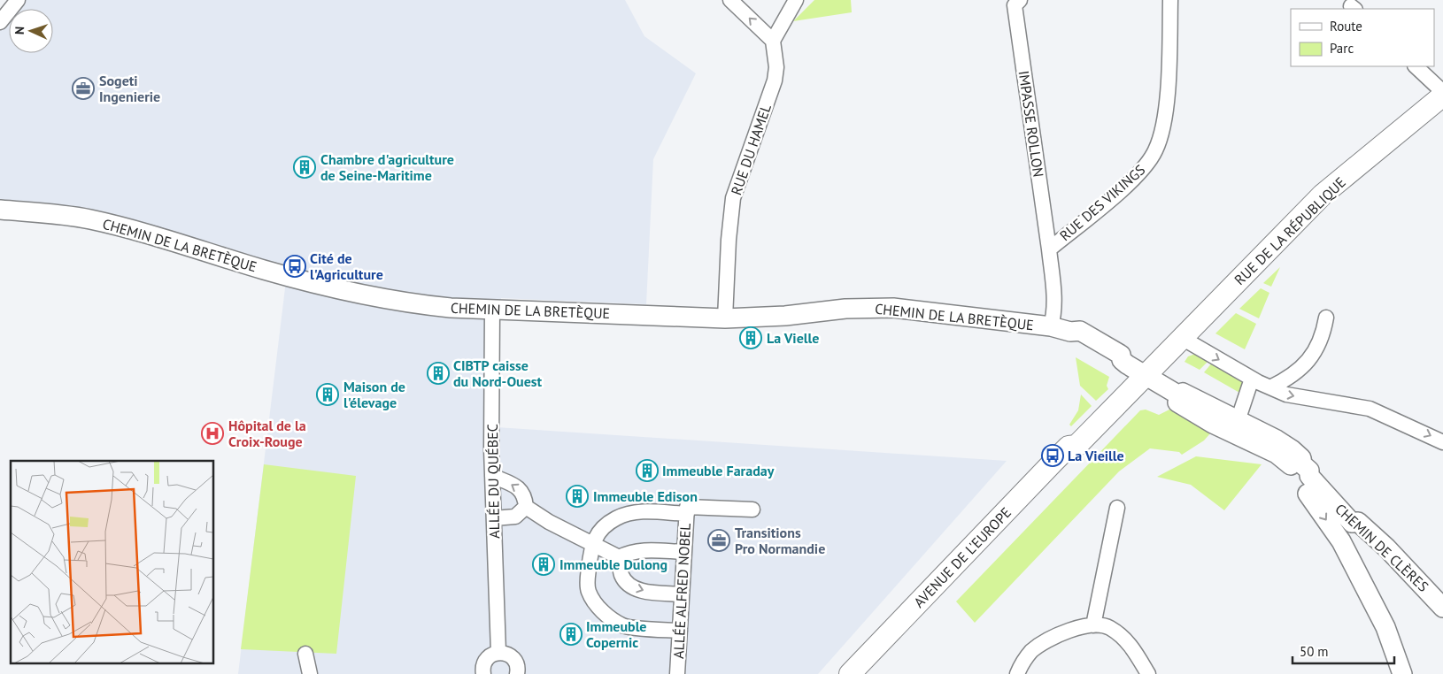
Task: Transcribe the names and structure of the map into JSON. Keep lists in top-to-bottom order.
{
  "streets": {
    "main road": ["RUE DE LA RÉPUBLIQUE", "AVENUE DE L'EUROPE"],
    "street": [
      "IMPASSE ROLLON",
      "RUE DU HAMEL",
      "RUE DES VIKINGS",
      "CHEMIN DE LA BRETÈQUE",
      "ALLÉE DU QUÉBEC",
      "CHEMIN DE CLÈRES",
      "ALLÉE ALFRED NOBEL"
    ]
  },
  "crossings": [
    ["IMPASSE ROLLON", "RUE DES VIKINGS"],
    ["RUE DU HAMEL", "CHEMIN DE LA BRETÈQUE"],
    ["RUE DES VIKINGS", "CHEMIN DE LA BRETÈQUE"],
    ["RUE DE LA RÉPUBLIQUE", "CHEMIN DE LA BRETÈQUE"],
    ["RUE DE LA RÉPUBLIQUE", "CHEMIN DE CLÈRES"],
    ["RUE DE LA RÉPUBLIQUE", "AVENUE DE L'EUROPE"],
    ["CHEMIN DE LA BRETÈQUE", "ALLÉE DU QUÉBEC"],
    ["CHEMIN DE LA BRETÈQUE", "CHEMIN DE CLÈRES"],
    ["CHEMIN DE LA BRETÈQUE", "AVENUE DE L'EUROPE"],
    ["CHEMIN DE CLÈRES", "AVENUE DE L'EUROPE"]
  ],
  "places": {
    "office": ["Sogeti Ingenierie", "Transitions Pro Normandie"],
    "building": [
      "Chambre d'agriculture de Seine-Maritime",
      "La Vielle",
      "CIBTP caisse du Nord-Ouest",
      "Maison de l'élevage",
      "Immeuble Faraday",
      "Immeuble Edison",
      "Immeuble Dulong",
      "Immeuble Copernic"
    ],
    "bus stop": ["Cité de l'Agriculture", "La Vieille"],
    "hospital": ["Hôpital de la Croix-Rouge"]
  },
  "legend": ["Route", "Parc"],
  "scale_bar": "50 m",
  "north": "left"
}
